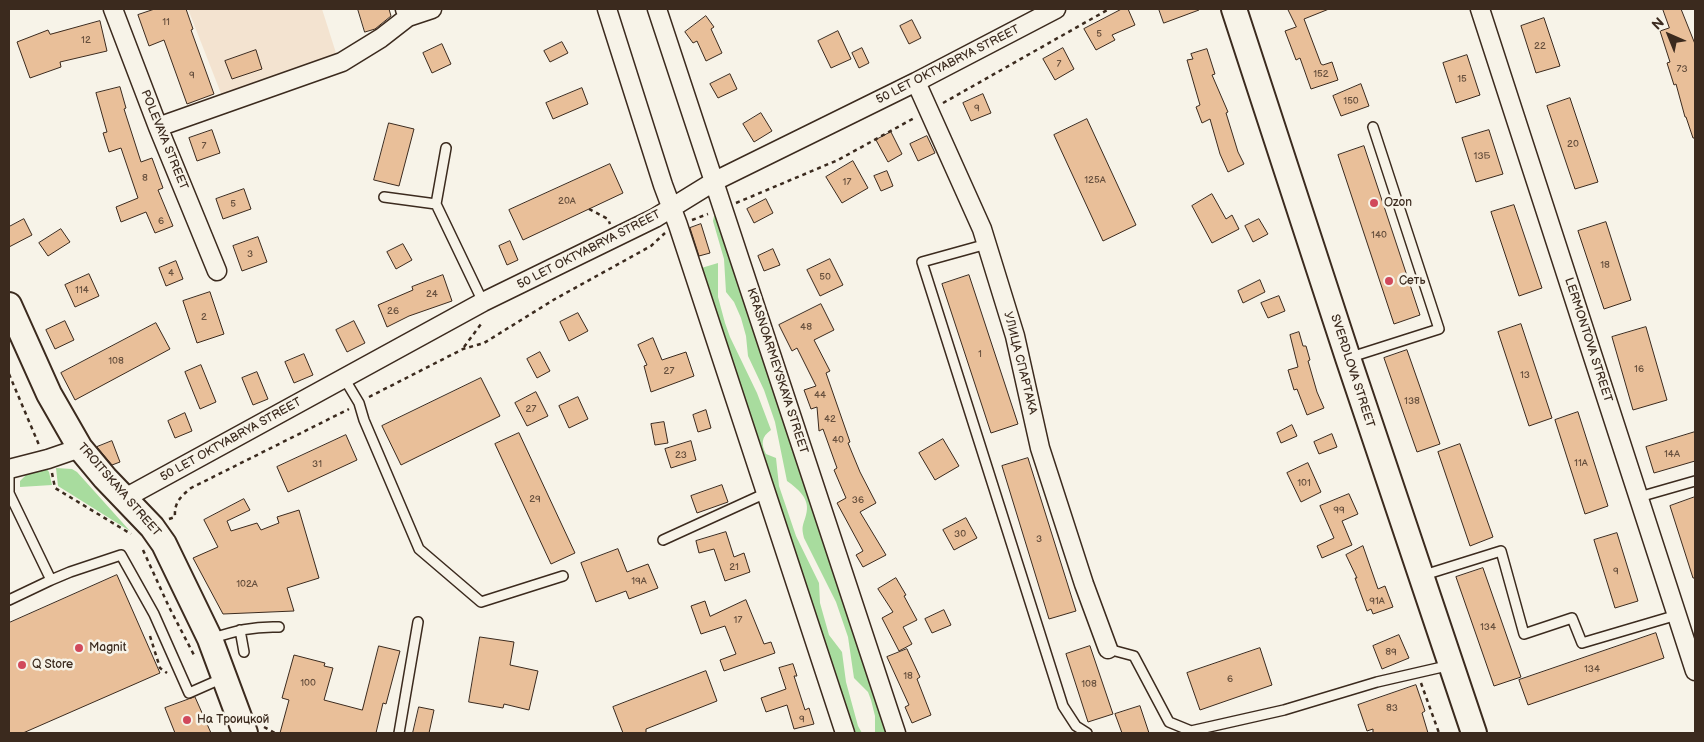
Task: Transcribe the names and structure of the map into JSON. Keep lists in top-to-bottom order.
{
  "streets": {
    "main road": ["SVERDLOVA STREET", "TROITSKAYA STREET"],
    "street": [
      "50 LET OKTYABRYA STREET",
      "POLEVAYA STREET",
      "LERMONTOVA STREET",
      "УЛИЦА СПАРТАКА",
      "KRASNOARMEYSKAYA STREET"
    ]
  },
  "crossings": [
    ["50 LET OKTYABRYA STREET", "УЛИЦА СПАРТАКА"],
    ["50 LET OKTYABRYA STREET", "KRASNOARMEYSKAYA STREET"],
    ["50 LET OKTYABRYA STREET", "TROITSKAYA STREET"]
  ],
  "places": [
    "Ozon",
    "Сеть",
    "Magnit",
    "Q Store",
    "На Троицкой"
  ],
  "house_numbers": [
    "11",
    "5",
    "12",
    "22",
    "7",
    "73",
    "152",
    "9",
    "15",
    "150",
    "9",
    "20",
    "7",
    "13Б",
    "8",
    "125А",
    "17",
    "20А",
    "5",
    "6",
    "140",
    "3",
    "18",
    "4",
    "50",
    "114",
    "24",
    "26",
    "2",
    "48",
    "1",
    "108",
    "16",
    "27",
    "13",
    "44",
    "138",
    "27",
    "42",
    "40",
    "14А",
    "23",
    "11А",
    "31",
    "101",
    "29",
    "36",
    "99",
    "30",
    "3",
    "21",
    "9",
    "19А",
    "102А",
    "91А",
    "17",
    "134",
    "89",
    "134",
    "18",
    "6",
    "100",
    "108",
    "83",
    "9"
  ],
  "north": "top left"
}
